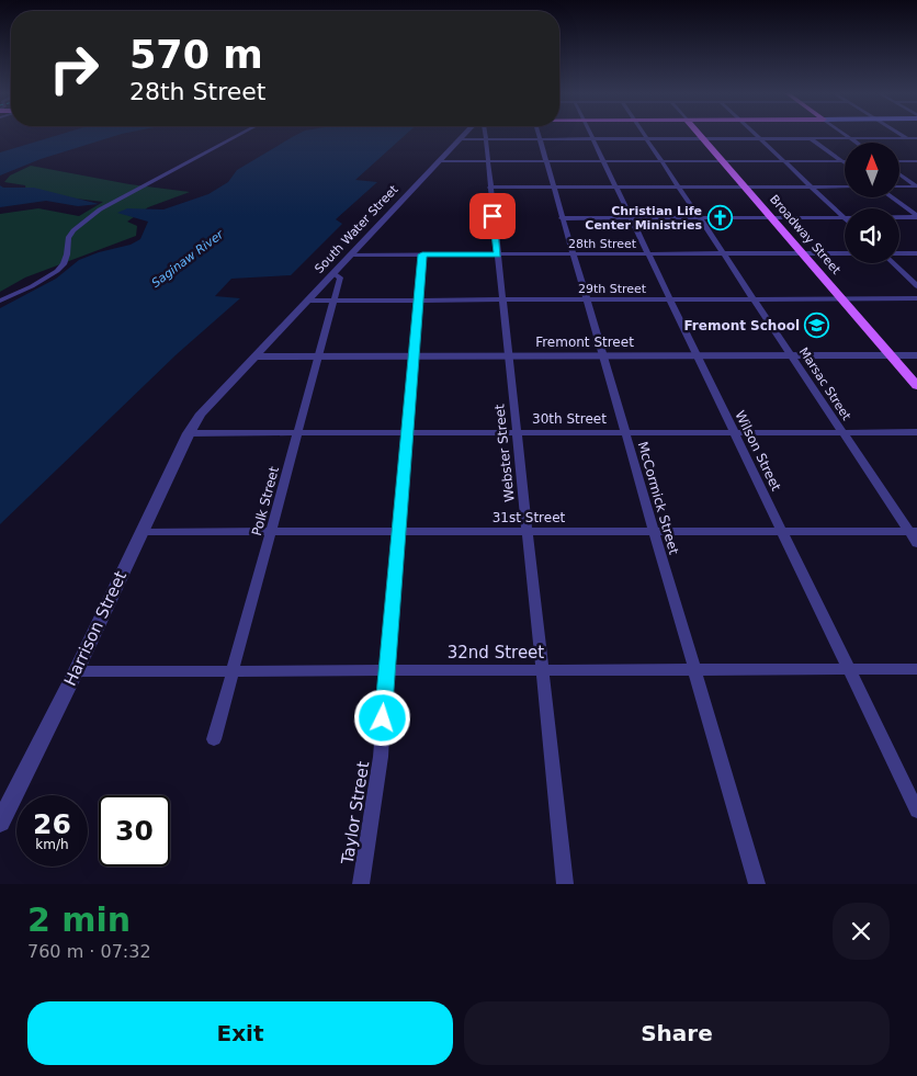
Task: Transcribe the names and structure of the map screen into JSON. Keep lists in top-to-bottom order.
{
  "streets": {
    "main road": ["Broadway Street"],
    "street": [
      "South Water Street",
      "28th Street",
      "29th Street",
      "Fremont Street",
      "Marsac Street",
      "30th Street",
      "Wilson Street",
      "Webster Street",
      "McCormick Street",
      "Polk Street",
      "31st Street",
      "Harrison Street",
      "32nd Street",
      "Taylor Street"
    ]
  },
  "crossings": [
    ["South Water Street", "28th Street"],
    ["South Water Street", "29th Street"],
    ["South Water Street", "Fremont Street"],
    ["South Water Street", "30th Street"],
    ["South Water Street", "Polk Street"],
    ["South Water Street", "Harrison Street"],
    ["Broadway Street", "28th Street"],
    ["Broadway Street", "29th Street"],
    ["Broadway Street", "Fremont Street"],
    ["28th Street", "Marsac Street"],
    ["28th Street", "Wilson Street"],
    ["28th Street", "Webster Street"],
    ["28th Street", "McCormick Street"],
    ["28th Street", "Taylor Street"],
    ["29th Street", "Marsac Street"],
    ["29th Street", "Wilson Street"],
    ["29th Street", "Webster Street"],
    ["29th Street", "McCormick Street"],
    ["29th Street", "Polk Street"],
    ["29th Street", "Taylor Street"],
    ["Fremont Street", "Marsac Street"],
    ["Fremont Street", "Wilson Street"],
    ["Fremont Street", "Webster Street"],
    ["Fremont Street", "McCormick Street"],
    ["Fremont Street", "Polk Street"],
    ["Fremont Street", "Taylor Street"],
    ["Marsac Street", "30th Street"],
    ["Marsac Street", "31st Street"],
    ["30th Street", "Wilson Street"],
    ["30th Street", "Webster Street"],
    ["30th Street", "McCormick Street"],
    ["30th Street", "Polk Street"],
    ["30th Street", "Harrison Street"],
    ["30th Street", "Taylor Street"],
    ["Wilson Street", "31st Street"],
    ["Wilson Street", "32nd Street"],
    ["Webster Street", "31st Street"],
    ["Webster Street", "32nd Street"],
    ["McCormick Street", "31st Street"],
    ["McCormick Street", "32nd Street"],
    ["Polk Street", "31st Street"],
    ["Polk Street", "32nd Street"],
    ["31st Street", "Harrison Street"],
    ["31st Street", "Taylor Street"],
    ["Harrison Street", "32nd Street"],
    ["32nd Street", "Taylor Street"]
  ],
  "water": ["Saginaw River"],
  "places": {
    "church": ["Christian Life Center Ministries"],
    "school or university": ["Fremont School"]
  },
  "north": "top",
  "page": {
    "turn": ["570 m", "28th Street"],
    "speed": "26 km/h",
    "limit": "30",
    "heading": ["2 min", "760 m · 07:32"],
    "buttons": ["Exit", "Share"]
  }
}
